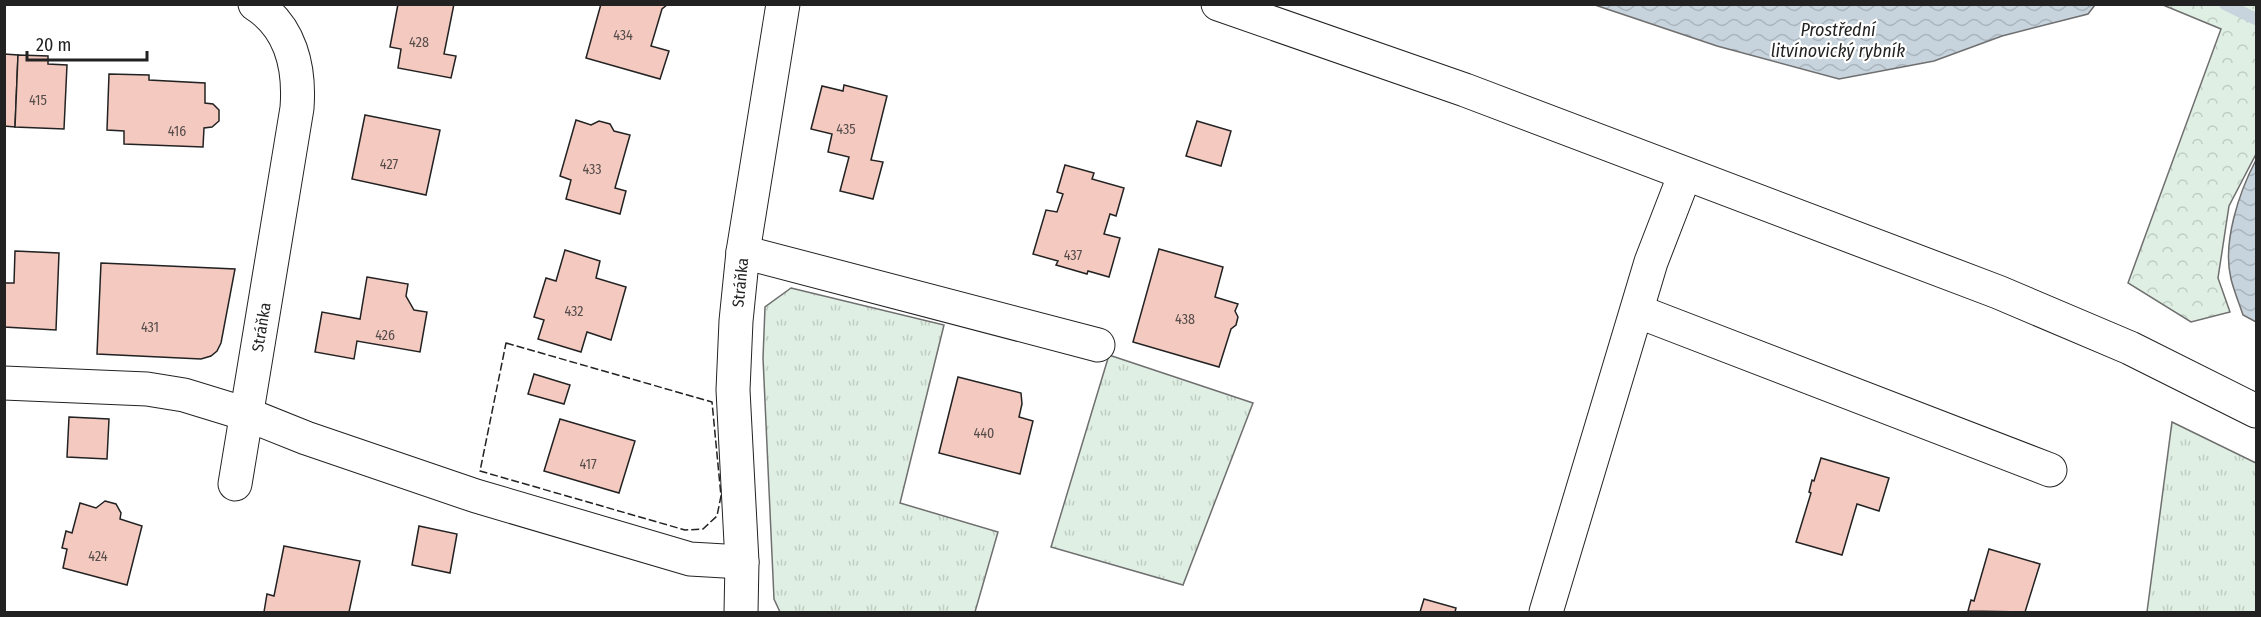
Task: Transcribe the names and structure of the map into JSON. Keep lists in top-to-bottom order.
{
  "streets": {
    "street": ["Stráňka"]
  },
  "water": ["Prostřední litvínovický rybník"],
  "house_numbers": [
    "434",
    "428",
    "415",
    "435",
    "416",
    "427",
    "433",
    "437",
    "432",
    "438",
    "431",
    "426",
    "440",
    "417",
    "424"
  ],
  "scale_bar": "20 m"
}
